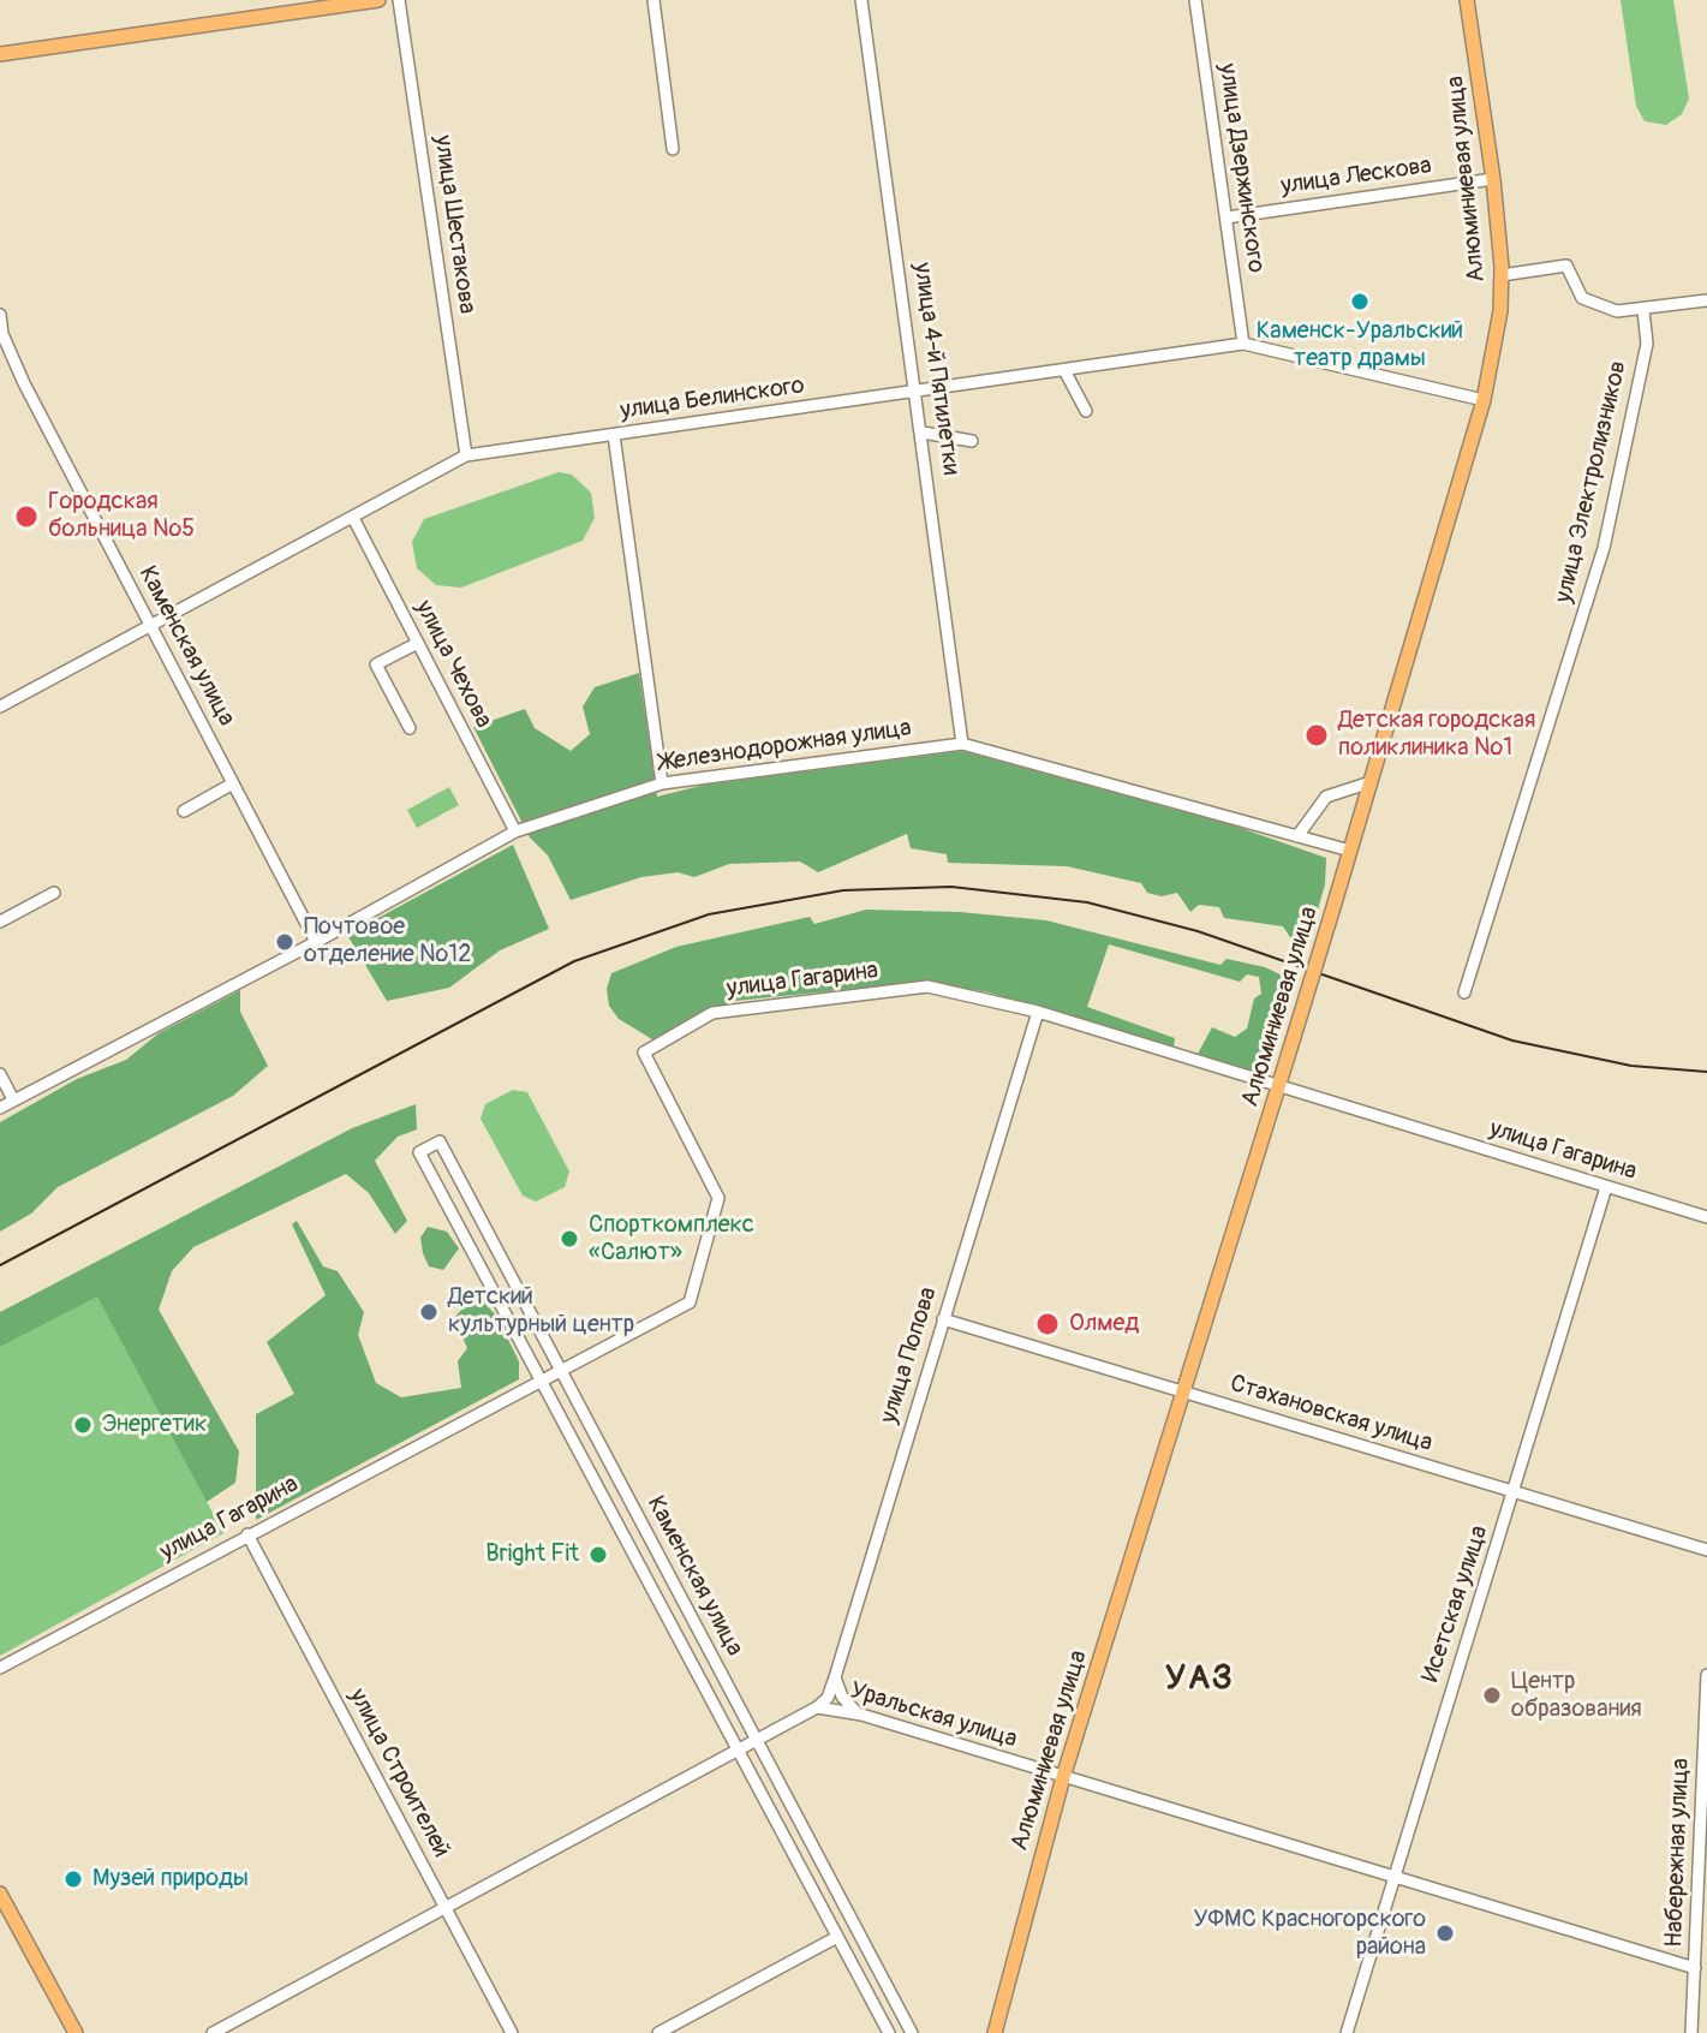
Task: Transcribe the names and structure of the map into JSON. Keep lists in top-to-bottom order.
{
  "streets": {
    "main road": ["Алюминиевая улица"],
    "street": [
      "улица Дзержинского",
      "улица Лескова",
      "улица Шестакова",
      "улица 4-й Пятилетки",
      "улица Белинского",
      "улица Электролизников",
      "Каменская улица",
      "улица Чехова",
      "Железнодорожная улица",
      "улица Гагарина",
      "улица Попова",
      "Стахановская улица",
      "Исетская улица",
      "Уральская улица",
      "улица Строителей",
      "Набережная улица"
    ]
  },
  "crossings": [
    ["улица Дзержинского", "улица Лескова"],
    ["улица Дзержинского", "улица Белинского"],
    ["улица Лескова", "Алюминиевая улица"],
    ["Алюминиевая улица", "улица Белинского"],
    ["Алюминиевая улица", "Железнодорожная улица"],
    ["Алюминиевая улица", "улица Гагарина"],
    ["Алюминиевая улица", "Стахановская улица"],
    ["Алюминиевая улица", "Уральская улица"],
    ["улица Шестакова", "улица Белинского"],
    ["улица 4-й Пятилетки", "улица Белинского"],
    ["улица 4-й Пятилетки", "Железнодорожная улица"],
    ["улица Белинского", "Каменская улица"],
    ["улица Белинского", "улица Чехова"],
    ["Каменская улица", "Железнодорожная улица"],
    ["Каменская улица", "улица Гагарина"],
    ["Каменская улица", "Уральская улица"],
    ["улица Чехова", "Железнодорожная улица"],
    ["улица Гагарина", "улица Попова"],
    ["улица Гагарина", "Исетская улица"],
    ["улица Гагарина", "улица Строителей"],
    ["улица Попова", "Стахановская улица"],
    ["улица Попова", "Уральская улица"],
    ["Стахановская улица", "Исетская улица"],
    ["Исетская улица", "Уральская улица"],
    ["Уральская улица", "улица Строителей"],
    ["Уральская улица", "Набережная улица"]
  ],
  "districts": ["УАЗ"],
  "places": [
    "Каменск-Уральский театр драмы",
    "Городская больница №5",
    "Детская городская поликлиника №1",
    "Почтовое отделение №12",
    "Спорткомплекс «Салют»",
    "Детский культурный центр",
    "Олмед",
    "Энергетик",
    "Bright Fit",
    "Центр образования",
    "Музей природы",
    "УФМС Красногорского района"
  ]
}
